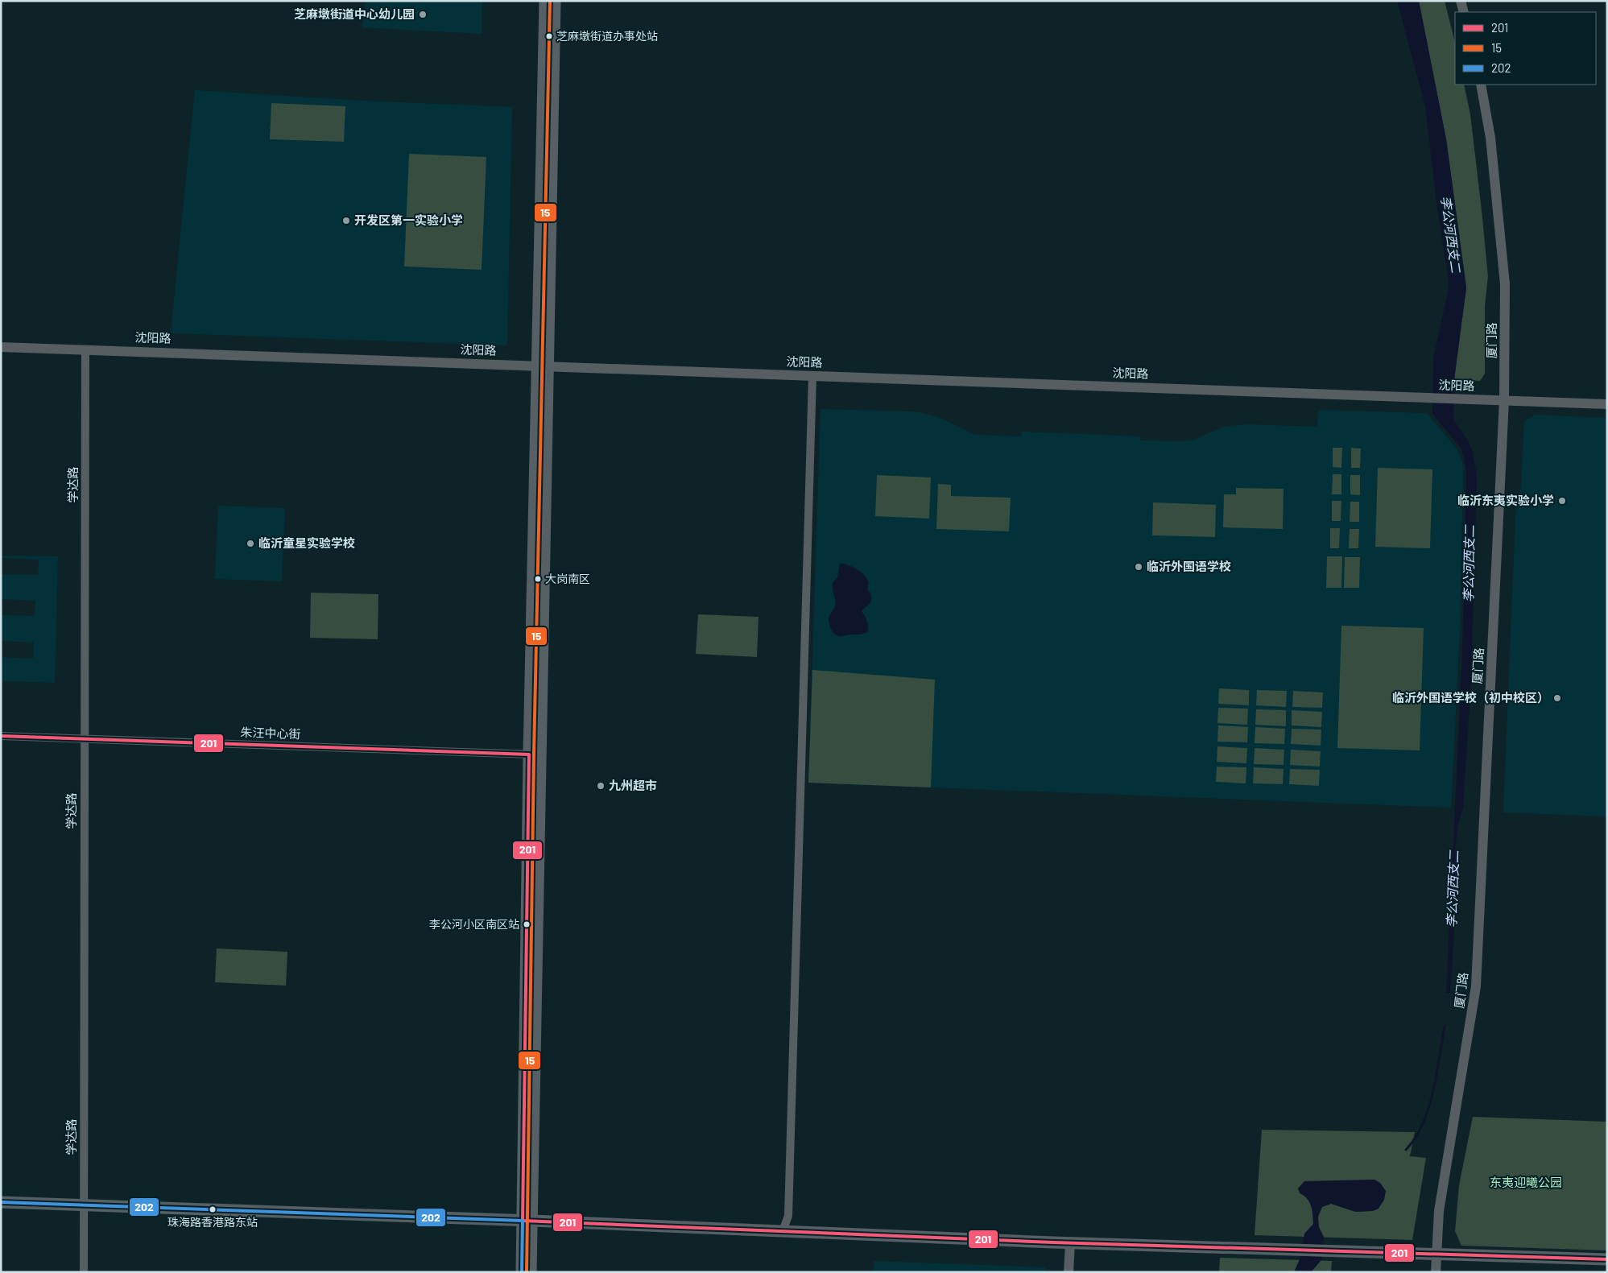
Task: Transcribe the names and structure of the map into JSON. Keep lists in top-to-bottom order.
{
  "streets": {
    "street": [
      "沈阳路",
      "厦门路",
      "学达路",
      "朱汪中心街"
    ]
  },
  "crossings": [
    ["沈阳路", "厦门路"],
    ["沈阳路", "学达路"],
    ["学达路", "朱汪中心街"]
  ],
  "water": ["李公河西支二"],
  "parks": ["东夷迎曦公园"],
  "places": [
    "芝麻墩街道中心幼儿园",
    "芝麻墩街道办事处站",
    "开发区第一实验小学",
    "临沂东夷实验小学",
    "临沂童星实验学校",
    "临沂外国语学校",
    "大岗南区",
    "临沂外国语学校（初中校区）",
    "九州超市",
    "李公河小区南区站",
    "珠海路香港路东站"
  ],
  "lines": ["transit line 15", "transit line 201", "transit line 202"],
  "legend": ["201", "15", "202"]
}
